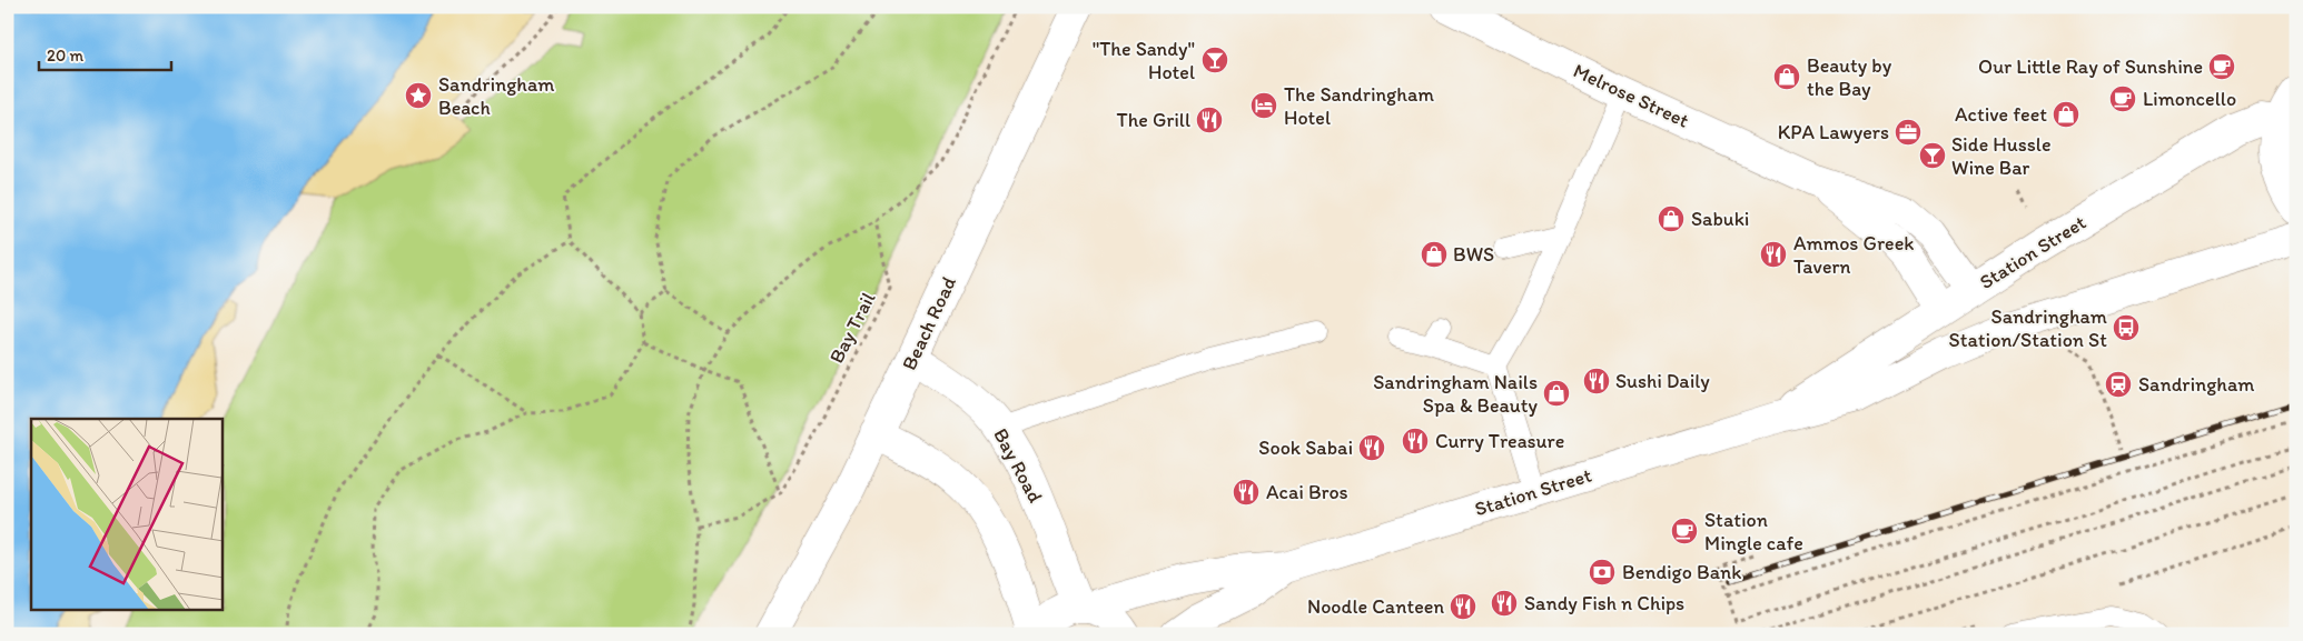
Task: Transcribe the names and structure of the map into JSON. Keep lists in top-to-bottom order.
{
  "streets": {
    "street": [
      "Melrose Street",
      "Station Street",
      "Beach Road",
      "Bay Road"
    ],
    "path": ["Bay Trail"]
  },
  "crossings": [
    ["Melrose Street", "Station Street"],
    ["Station Street", "Bay Road"],
    ["Beach Road", "Bay Road"]
  ],
  "places": {
    "bar": ["\"The Sandy\" Hotel", "Side Hussle Wine Bar"],
    "cafe": ["Our Little Ray of Sunshine", "Limoncello", "Station Mingle cafe"],
    "shop": [
      "Beauty by the Bay",
      "Active feet",
      "Sabuki",
      "BWS",
      "Sandringham Nails Spa & Beauty"
    ],
    "place": ["Sandringham Beach"],
    "hotel": ["The Sandringham Hotel"],
    "restaurant": [
      "The Grill",
      "Ammos Greek Tavern",
      "Sushi Daily",
      "Curry Treasure",
      "Sook Sabai",
      "Acai Bros",
      "Sandy Fish n Chips",
      "Noodle Canteen"
    ],
    "office": ["KPA Lawyers"],
    "bus stop": ["Sandringham Station/Station St"],
    "station": ["Sandringham"],
    "bank": ["Bendigo Bank"]
  },
  "scale_bar": "20 m"
}
